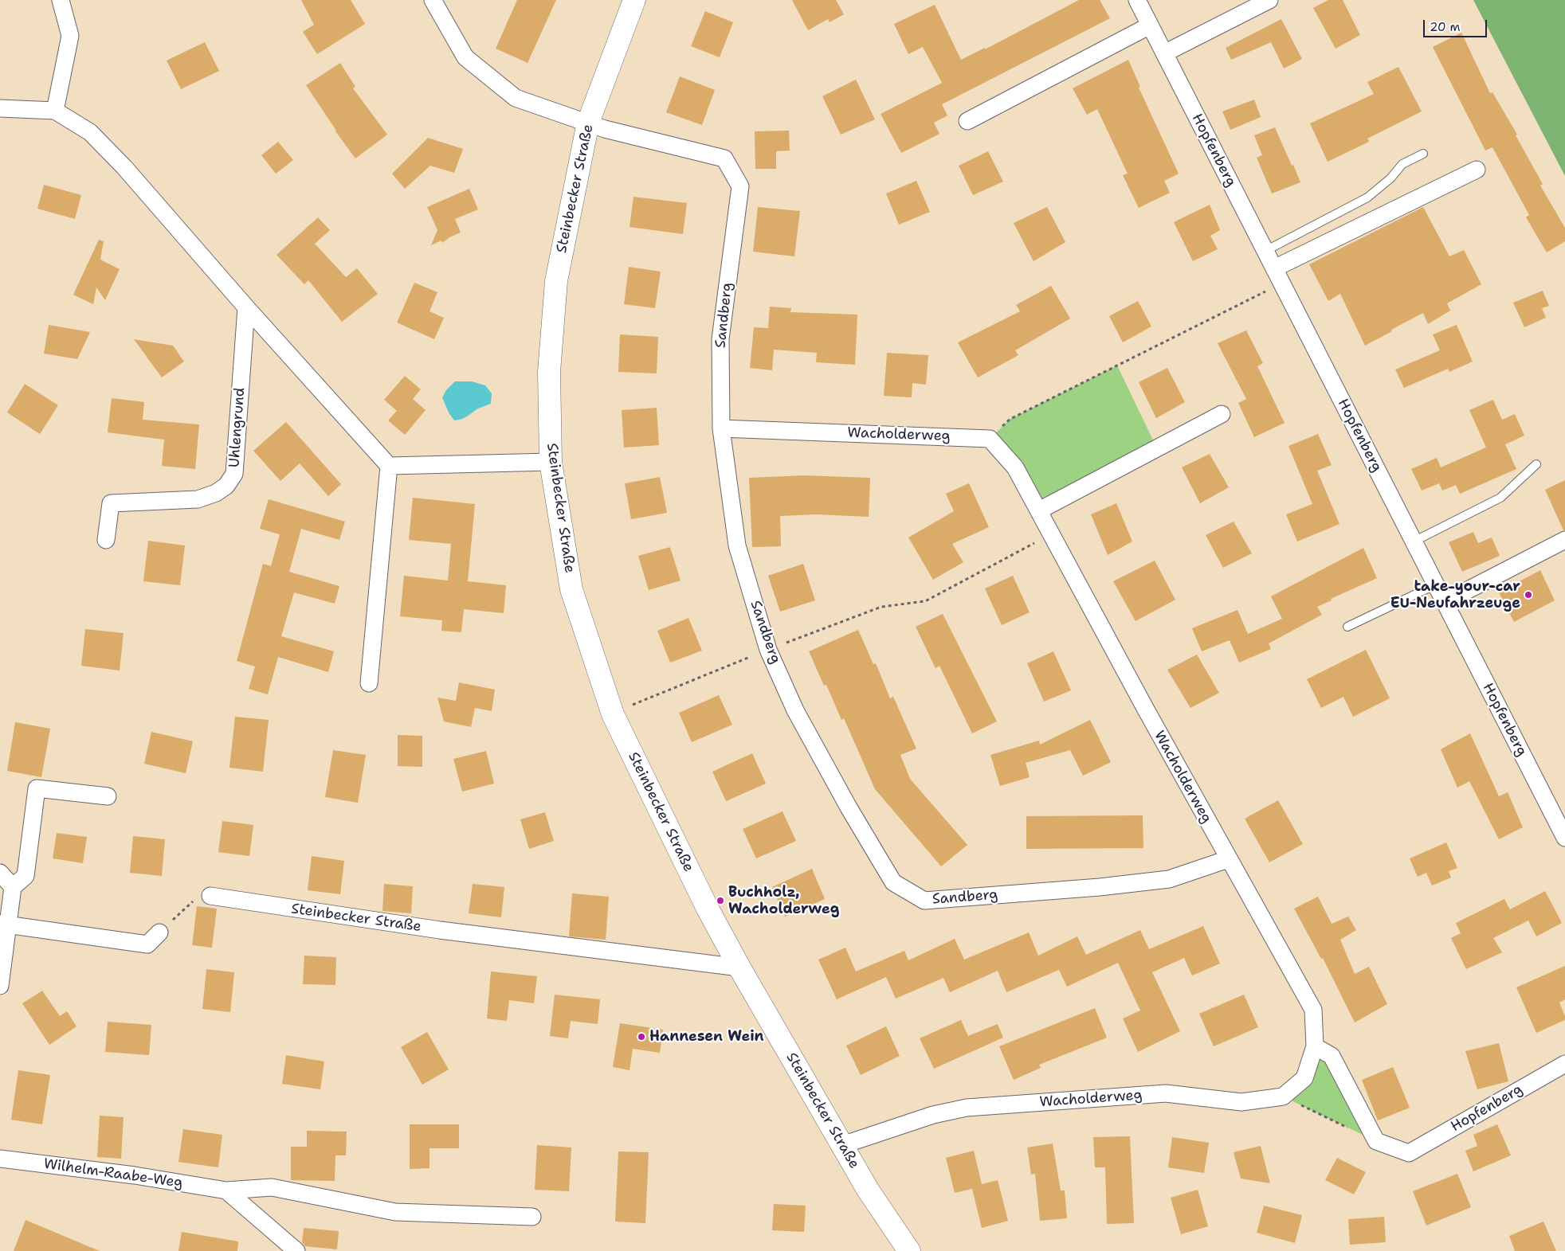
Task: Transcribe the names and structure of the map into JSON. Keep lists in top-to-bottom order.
{
  "streets": {
    "street": [
      "Hopfenberg",
      "Steinbecker Straße",
      "Sandberg",
      "Uhlengrund",
      "Wacholderweg",
      "Wilhelm-Raabe-Weg"
    ]
  },
  "crossings": [
    ["Steinbecker Straße", "Sandberg"],
    ["Steinbecker Straße", "Wacholderweg"],
    ["Sandberg", "Wacholderweg"]
  ],
  "places": ["take-your-car EU-Neufahrzeuge", "Buchholz, Wacholderweg", "Hannesen Wein"],
  "scale_bar": "20 m"
}
